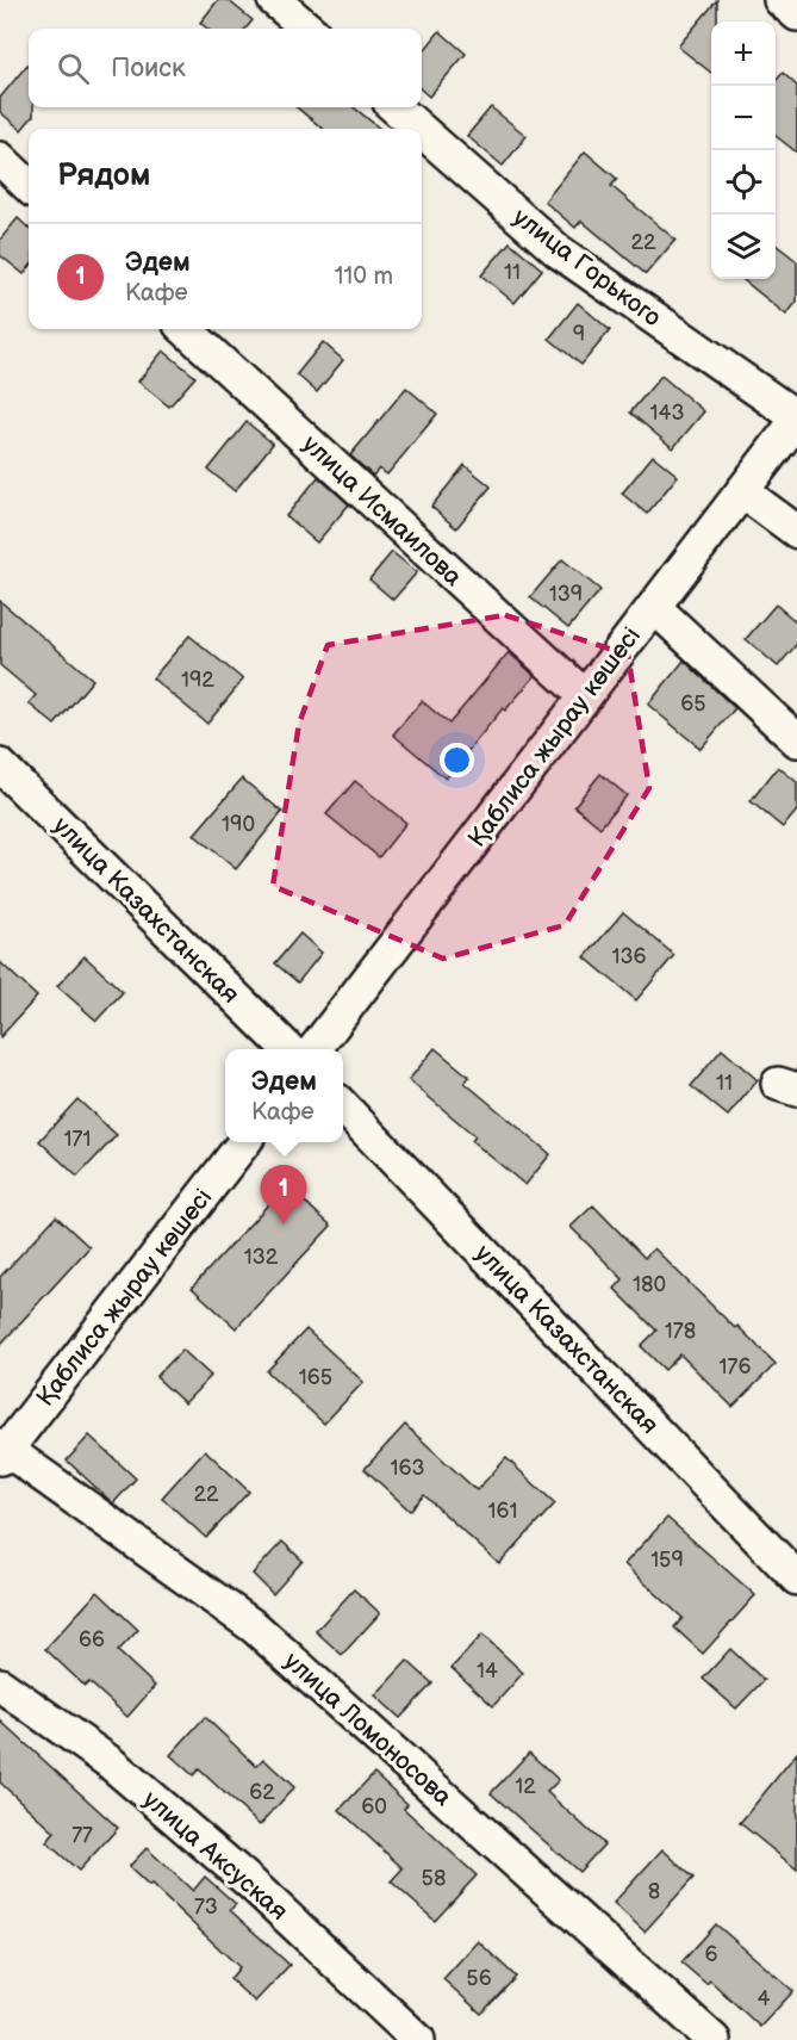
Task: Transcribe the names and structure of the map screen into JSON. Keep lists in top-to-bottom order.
{
  "streets": {
    "street": [
      "улица Горького",
      "улица Исмаилова",
      "Қаблиса жырау көшесі",
      "улица Казахстанская",
      "улица Ломоносова",
      "улица Аксуская"
    ]
  },
  "crossings": [
    ["улица Горького", "Қаблиса жырау көшесі"],
    ["улица Исмаилова", "Қаблиса жырау көшесі"],
    ["Қаблиса жырау көшесі", "улица Ломоносова"]
  ],
  "house_numbers": [
    "22",
    "11",
    "9",
    "143",
    "139",
    "192",
    "65",
    "190",
    "136",
    "11",
    "171",
    "132",
    "180",
    "178",
    "176",
    "165",
    "163",
    "22",
    "161",
    "159",
    "66",
    "14",
    "12",
    "62",
    "60",
    "77",
    "58",
    "8",
    "73",
    "6",
    "56",
    "4"
  ],
  "page": {
    "map_buttons": ["+", "−"],
    "search": "Поиск",
    "heading": "Рядом",
    "list": [
      {
        "mark": "1",
        "name": "Эдем",
        "note": "Кафе",
        "value": "110 m"
      }
    ],
    "popup": ["Эдем", "Кафе"],
    "pins": "1"
  }
}
